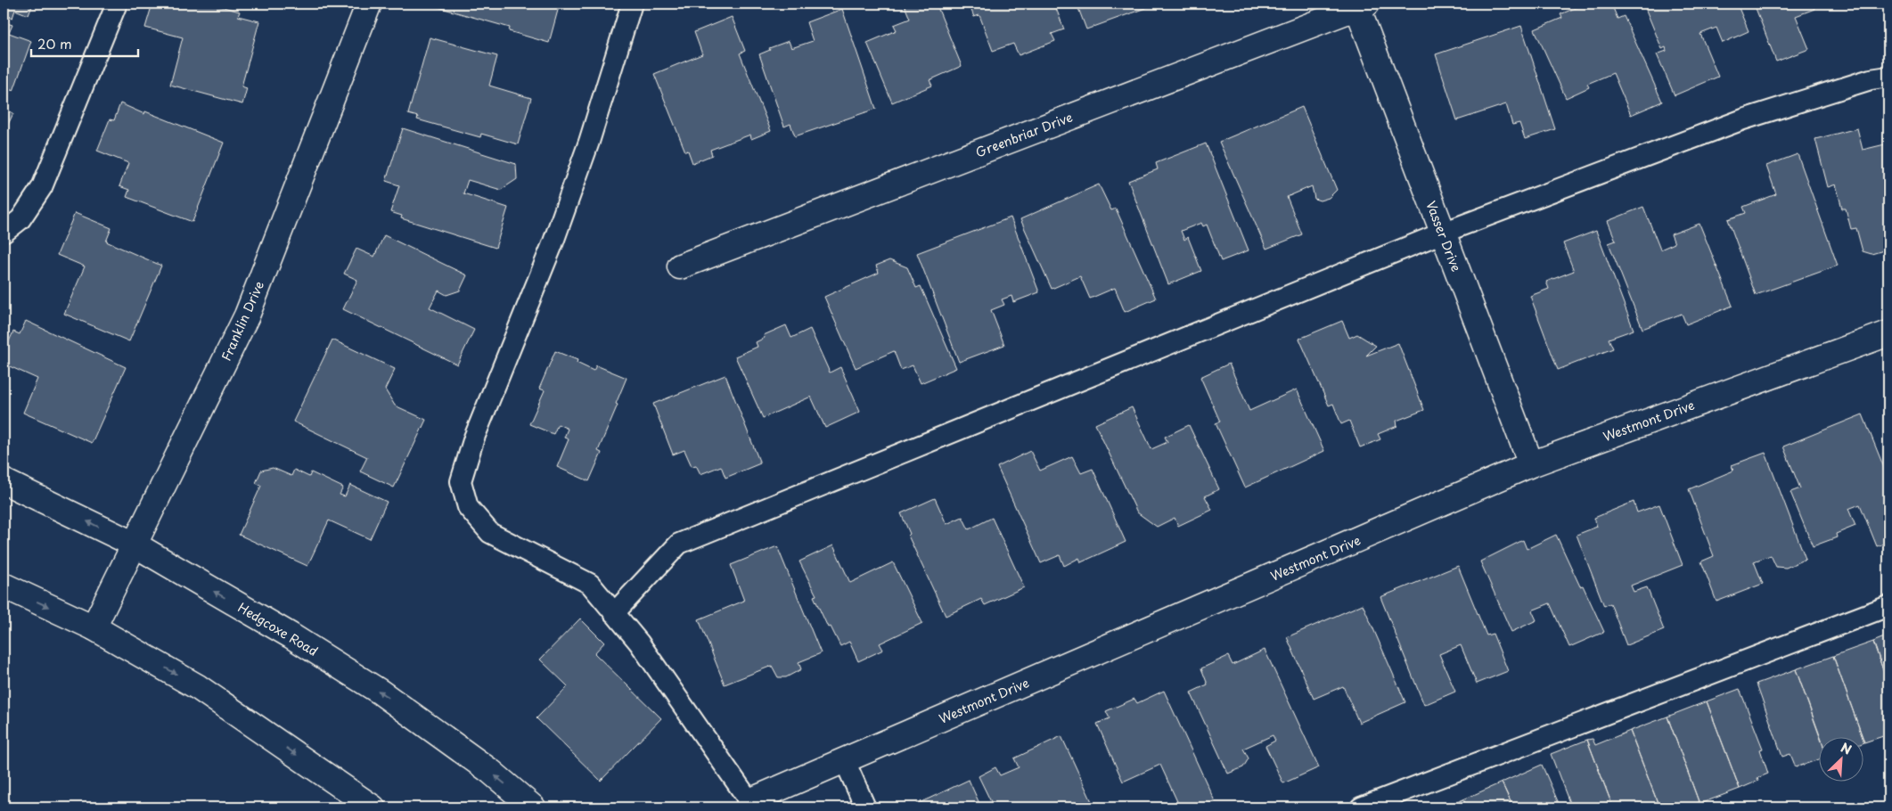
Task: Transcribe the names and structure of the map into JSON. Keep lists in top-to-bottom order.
{
  "streets": {
    "street": [
      "Greenbriar Drive",
      "Vasser Drive",
      "Franklin Drive",
      "Westmont Drive",
      "Hedgcoxe Road"
    ]
  },
  "crossings": [
    ["Greenbriar Drive", "Vasser Drive"],
    ["Vasser Drive", "Westmont Drive"],
    ["Franklin Drive", "Hedgcoxe Road"]
  ],
  "scale_bar": "20 m",
  "north": "top right"
}
